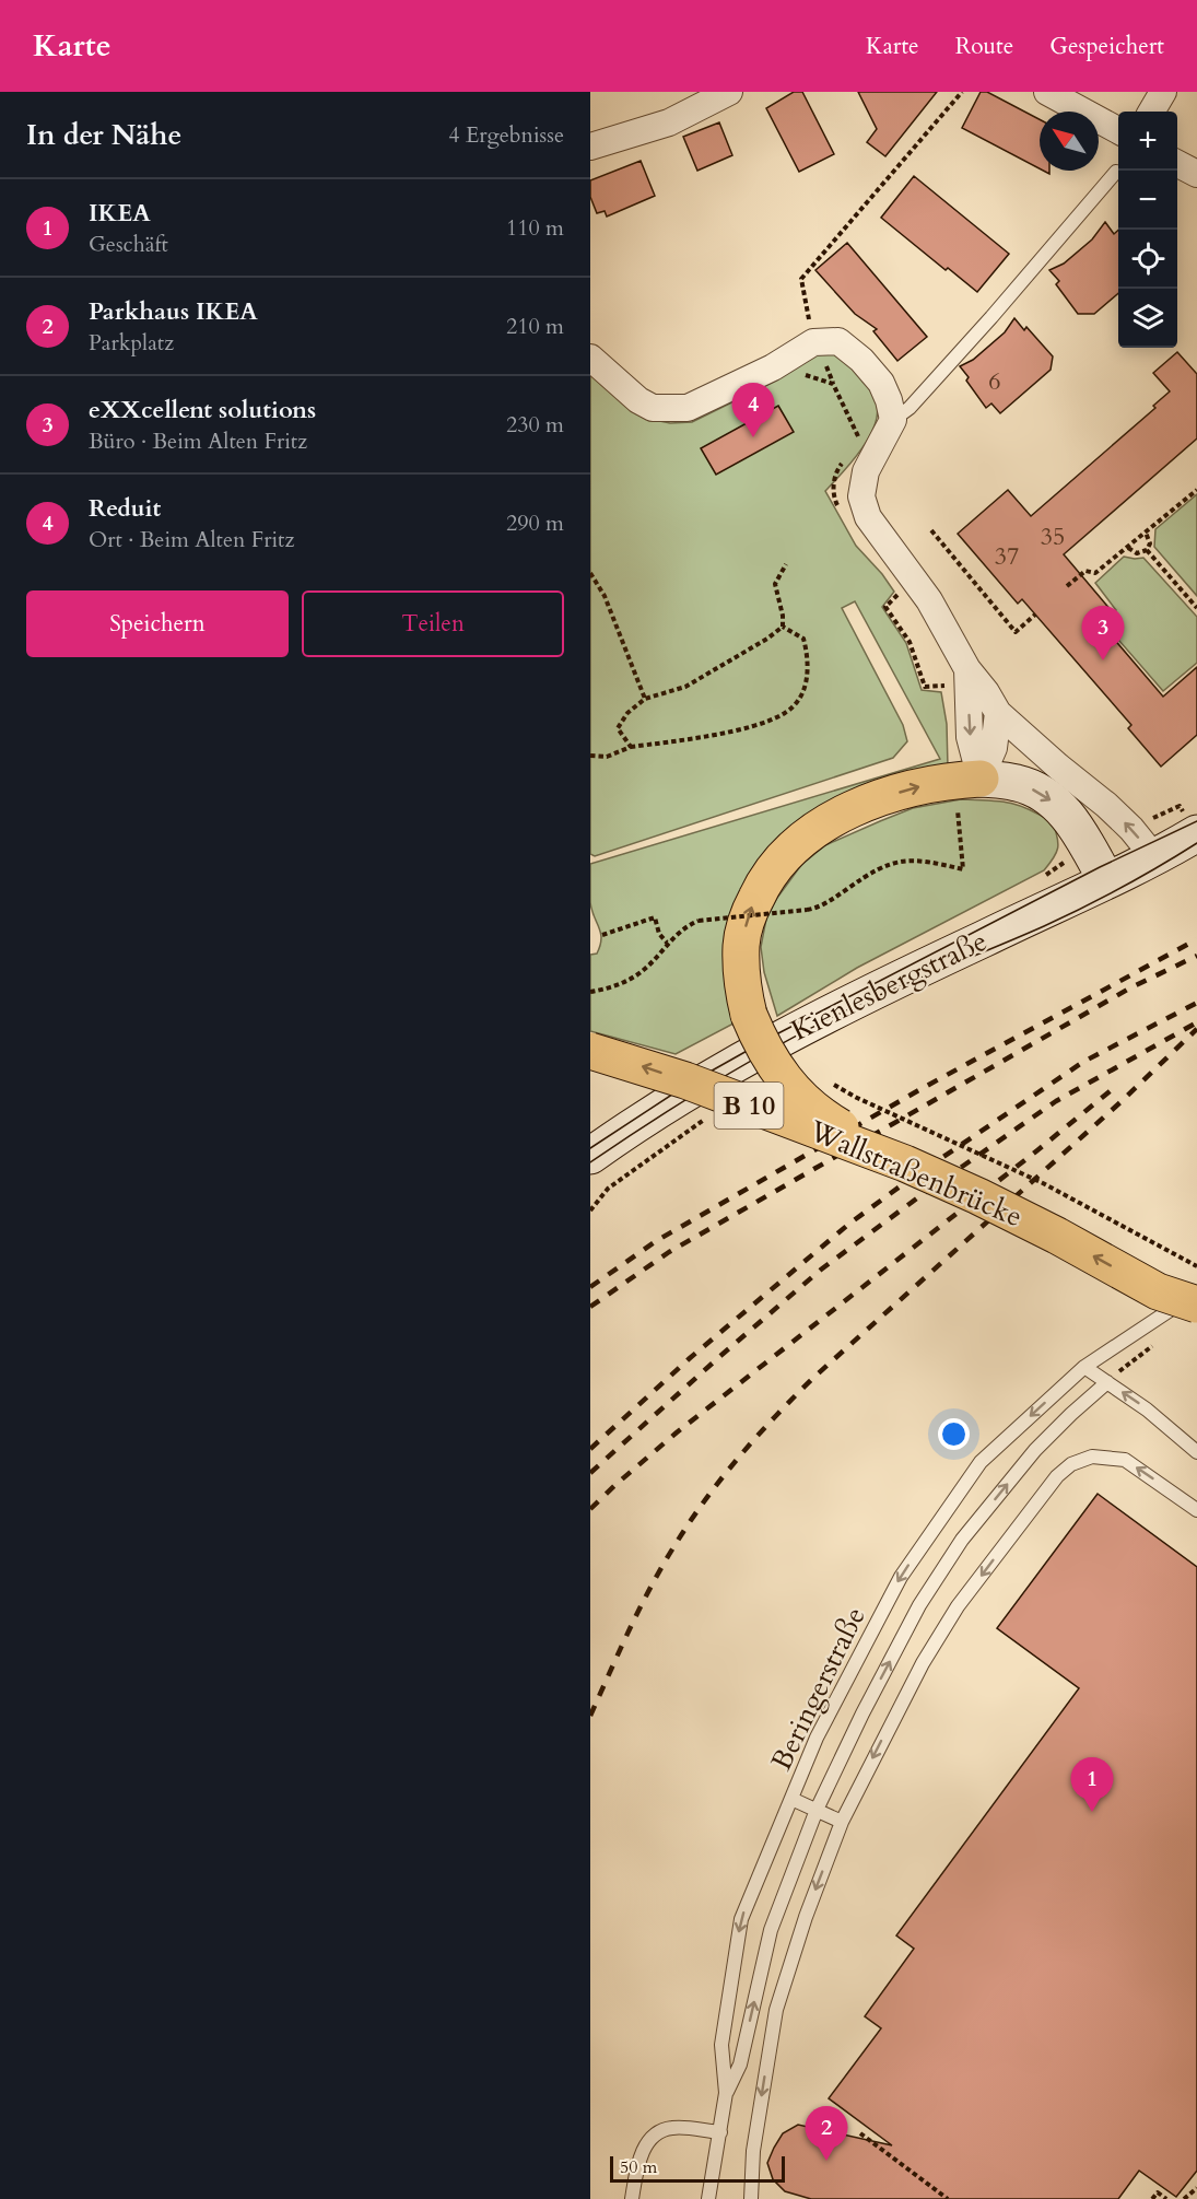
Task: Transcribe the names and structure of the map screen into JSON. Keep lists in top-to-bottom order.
{
  "streets": {
    "highway": ["B 10", "Wallstraßenbrücke"],
    "street": ["Kienlesbergstraße"],
    "lane": ["Beringerstraße"]
  },
  "one_way": ["Wallstraßenbrücke"],
  "house_numbers": ["6", "35", "37"],
  "scale_bar": "50 m",
  "north": "top left",
  "page": {
    "header": "Karte",
    "nav": ["Karte", "Route", "Gespeichert"],
    "heading": ["In der Nähe", "4 Ergebnisse"],
    "map_buttons": ["+", "−"],
    "list": [
      {
        "mark": "1",
        "name": "IKEA",
        "note": "Geschäft",
        "value": "110 m"
      },
      {
        "mark": "2",
        "name": "Parkhaus IKEA",
        "note": "Parkplatz",
        "value": "210 m"
      },
      {
        "mark": "3",
        "name": "eXXcellent solutions",
        "note": "Büro · Beim Alten Fritz",
        "value": "230 m"
      },
      {
        "mark": "4",
        "name": "Reduit",
        "note": "Ort · Beim Alten Fritz",
        "value": "290 m"
      }
    ],
    "pins": [
      "4",
      "3",
      "1",
      "2"
    ],
    "buttons": ["Speichern", "Teilen"],
    "scale": "50 m"
  }
}
